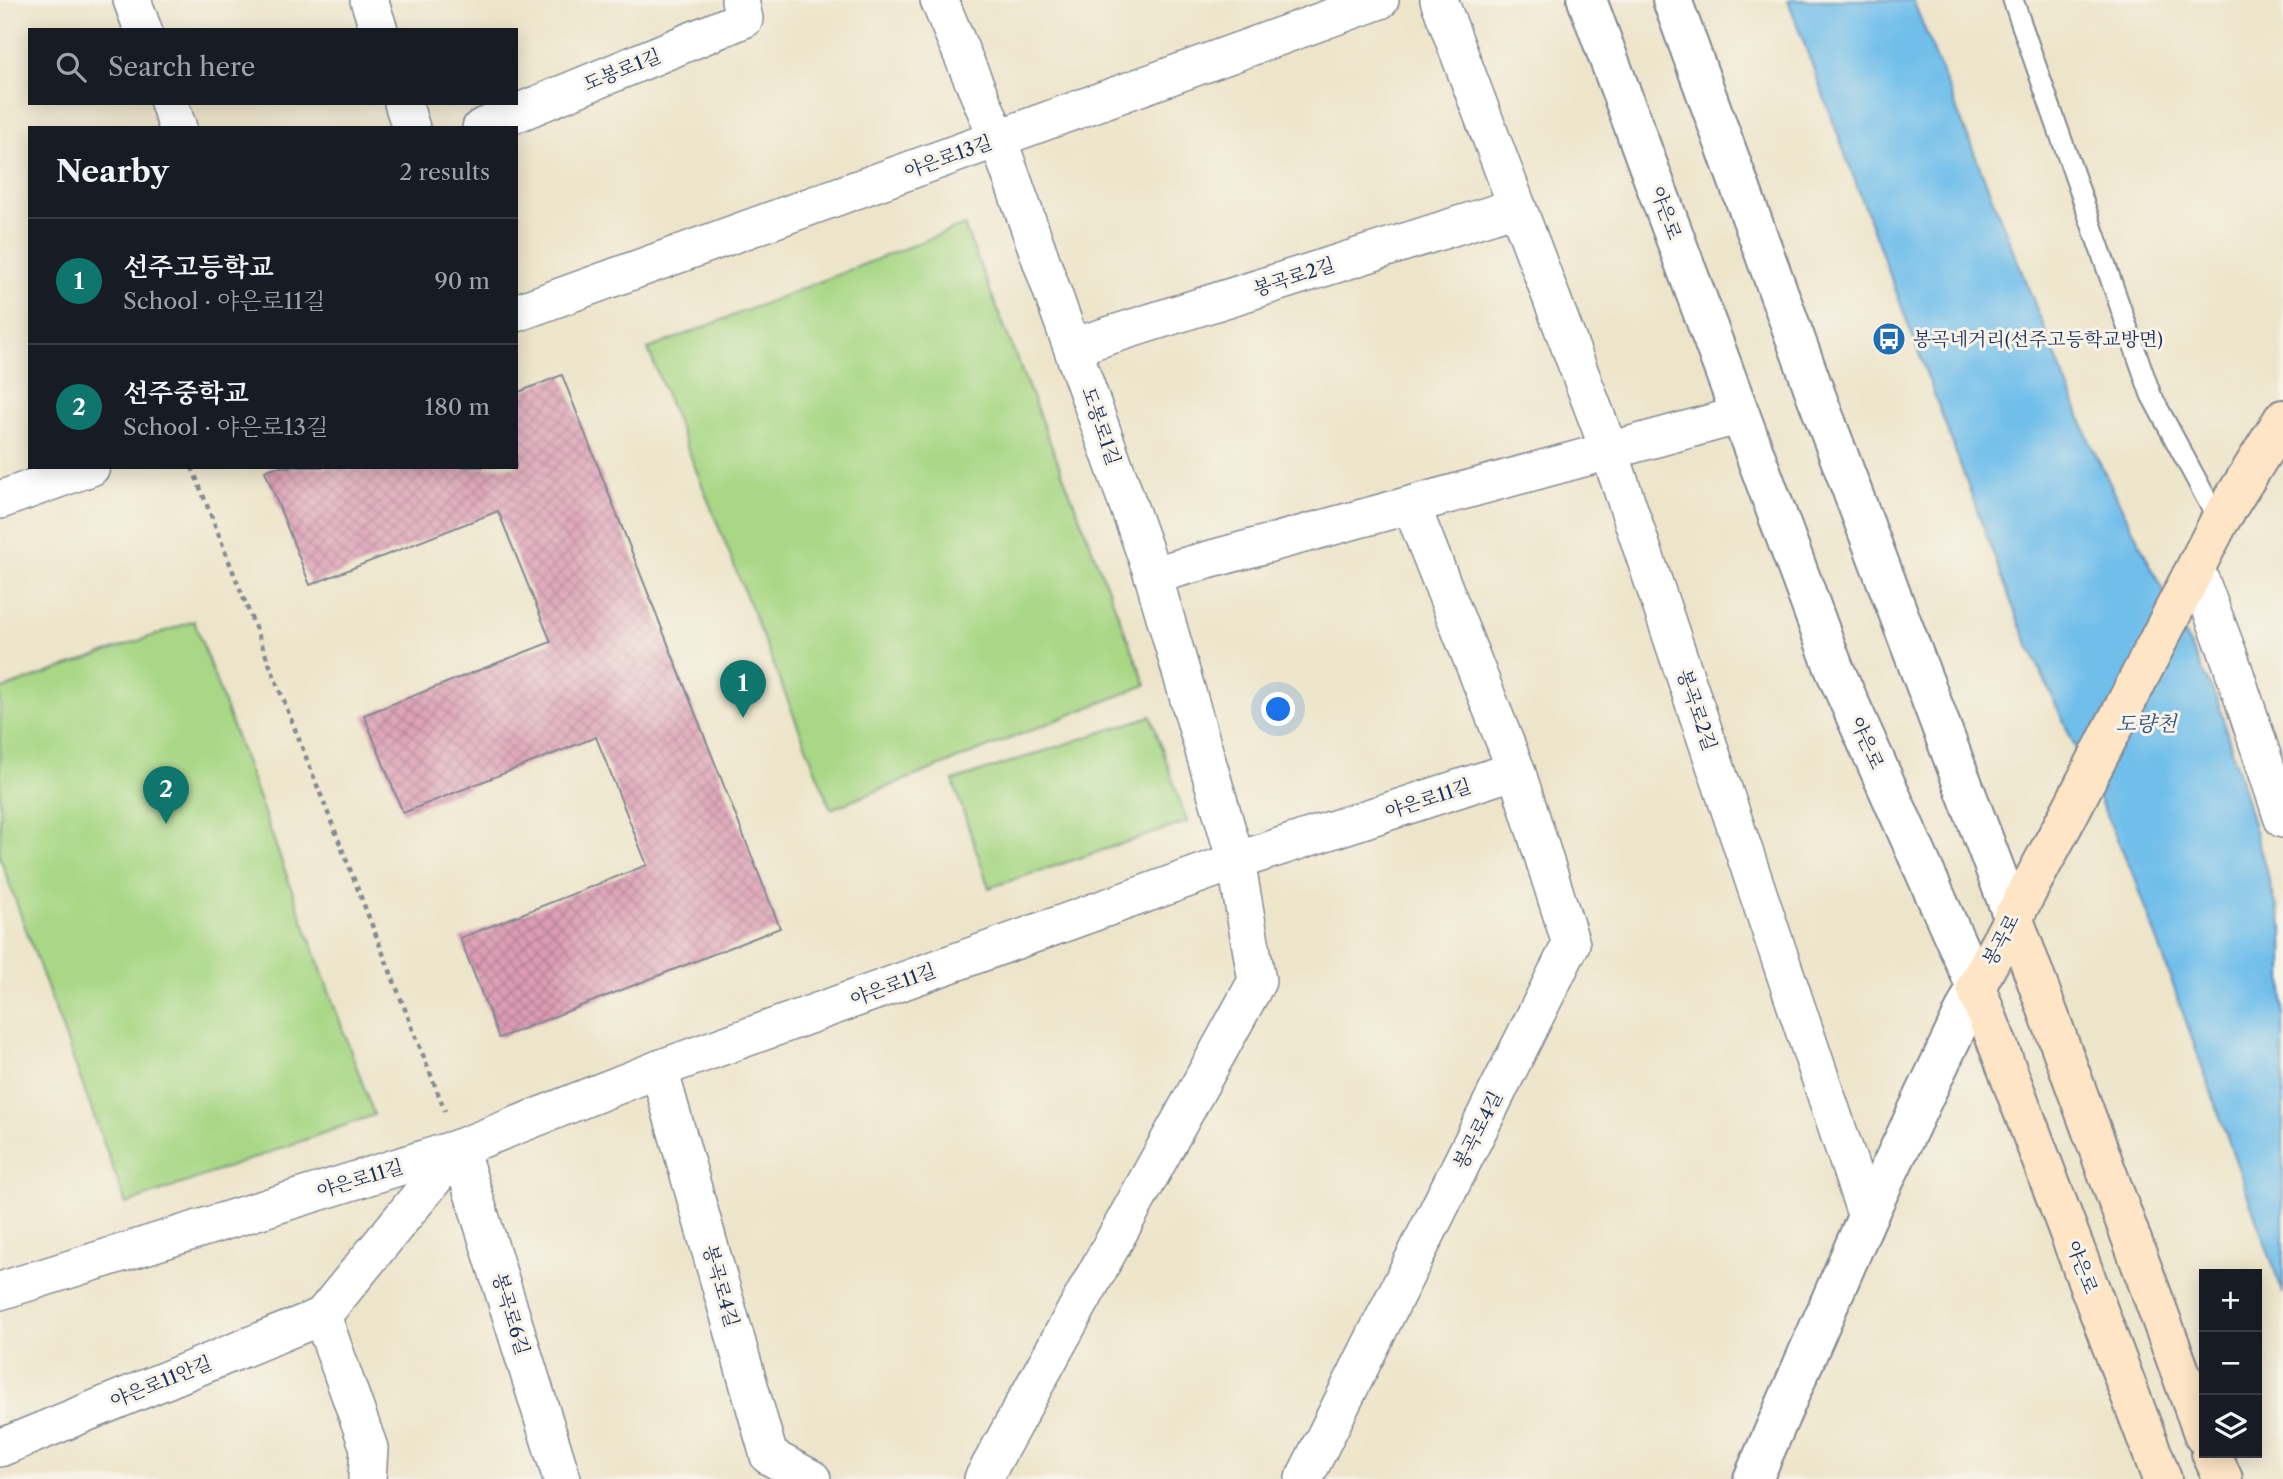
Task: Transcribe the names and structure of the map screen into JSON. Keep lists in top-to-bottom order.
{
  "streets": {
    "main road": ["야은로", "봉곡로"],
    "street": [
      "도봉로1길",
      "야은로13길",
      "봉곡로2길",
      "야은로11길",
      "봉곡로4길",
      "봉곡로6길",
      "야은로11안길"
    ]
  },
  "crossings": [
    ["도봉로1길", "야은로13길"],
    ["도봉로1길", "봉곡로2길"],
    ["도봉로1길", "야은로11길"],
    ["야은로", "봉곡로"],
    ["봉곡로2길", "봉곡로"],
    ["야은로11길", "봉곡로4길"],
    ["야은로11길", "봉곡로6길"],
    ["야은로11길", "야은로11안길"],
    ["봉곡로6길", "야은로11안길"]
  ],
  "water": ["도량천"],
  "places": {
    "bus stop": ["봉곡네거리(선주고등학교방면)"]
  },
  "page": {
    "search": "Search here",
    "heading": ["Nearby", "2 results"],
    "list": [
      {
        "mark": "1",
        "name": "선주고등학교",
        "note": "School · 야은로11길",
        "value": "90 m"
      },
      {
        "mark": "2",
        "name": "선주중학교",
        "note": "School · 야은로13길",
        "value": "180 m"
      }
    ],
    "pins": ["1", "2"],
    "map_buttons": ["+", "−"]
  }
}
